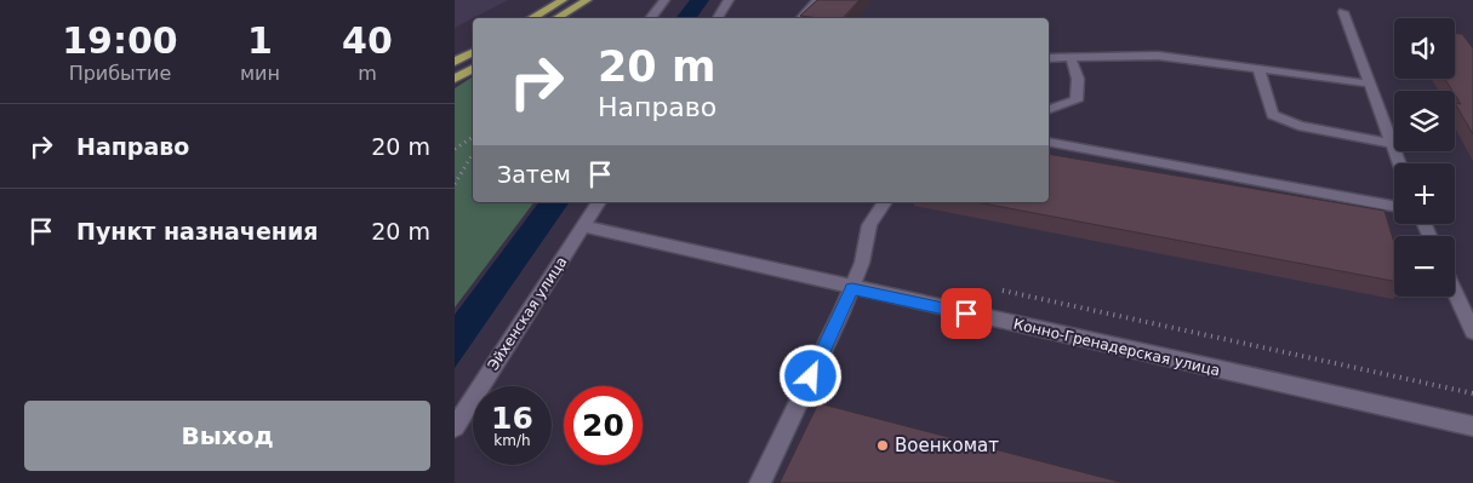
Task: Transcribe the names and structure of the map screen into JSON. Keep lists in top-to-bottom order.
{
  "streets": {
    "street": ["Эйхенская улица", "Конно-Гренадерская улица"]
  },
  "crossings": [
    ["Эйхенская улица", "Конно-Гренадерская улица"]
  ],
  "places": ["Военкомат"],
  "page": {
    "eta": [
      "19:00",
      "Прибытие",
      "1",
      "мин",
      "40",
      "m"
    ],
    "map_buttons": ["+", "−"],
    "turn": ["20 m", "Направо"],
    "list": [
      {
        "name": "Направо",
        "value": "20 m"
      },
      {
        "name": "Пункт назначения",
        "value": "20 m"
      }
    ],
    "then": "Затем",
    "speed": "16 km/h",
    "limit": "20",
    "buttons": "Выход"
  }
}
